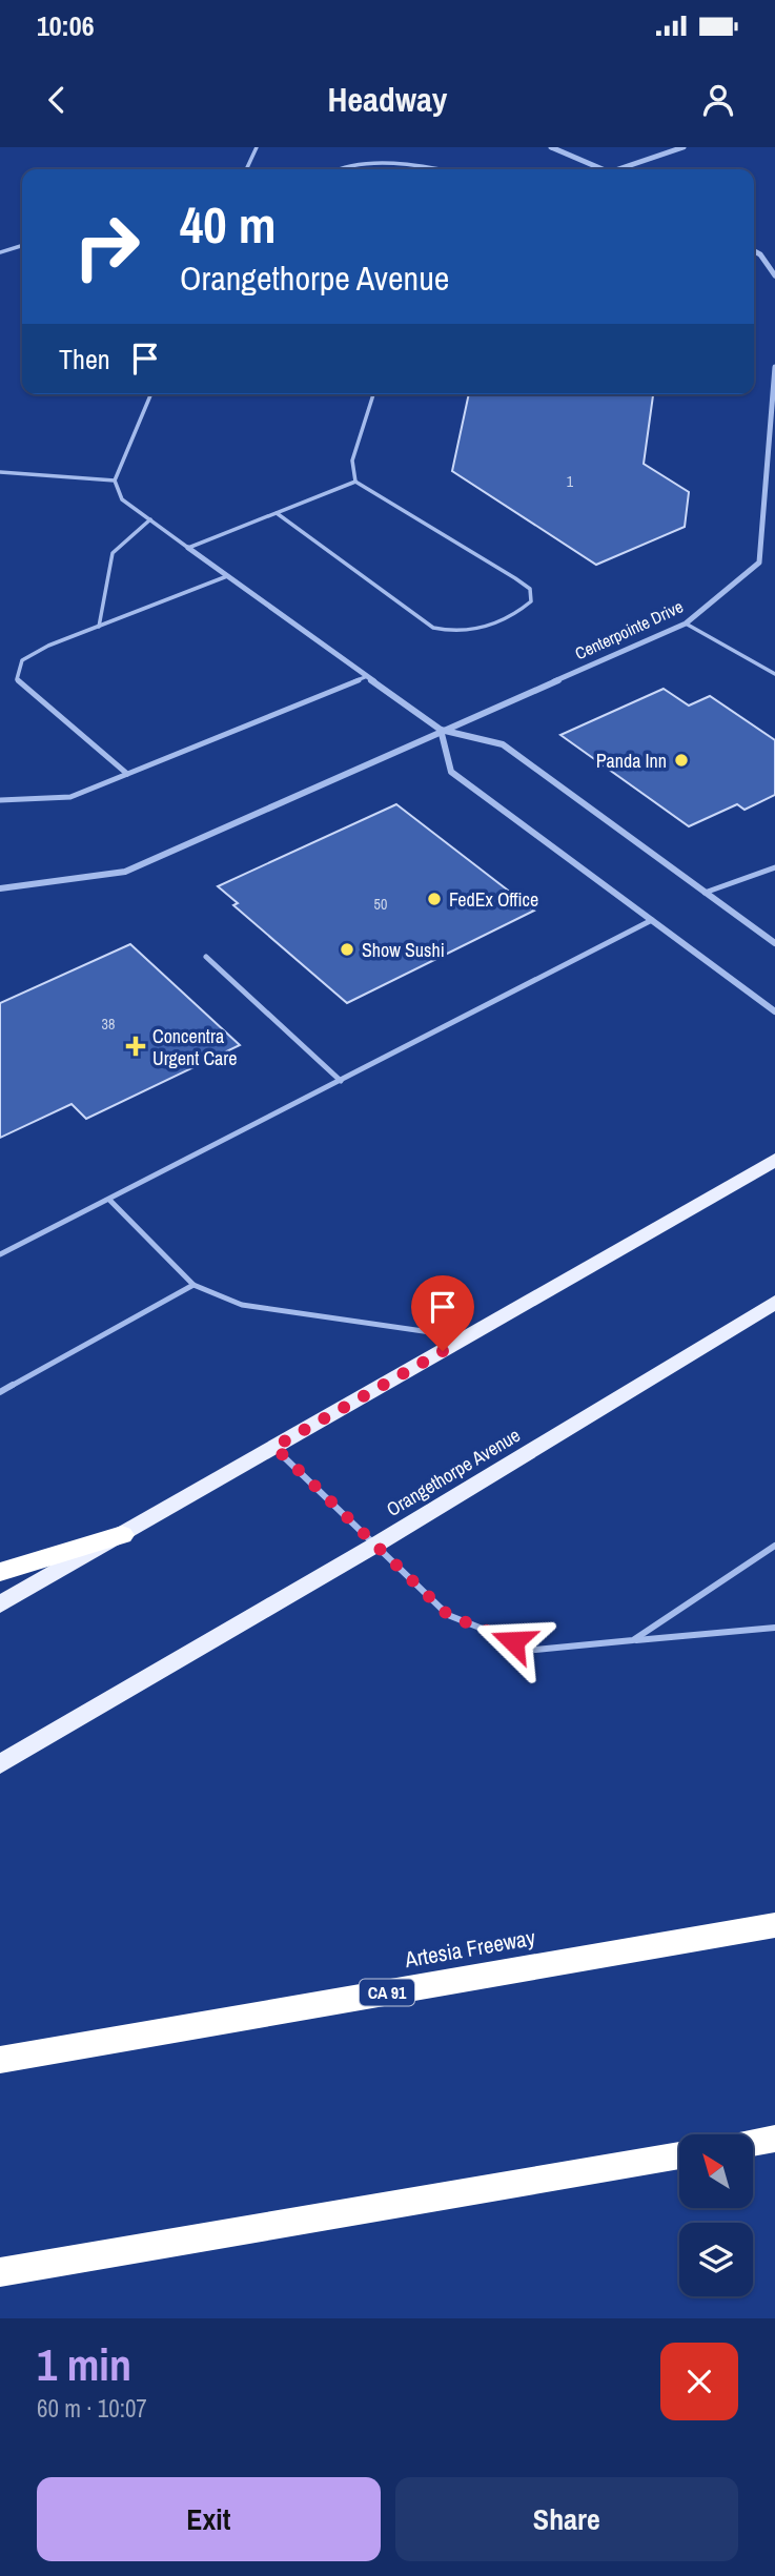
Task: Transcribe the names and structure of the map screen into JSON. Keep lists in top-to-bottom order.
{
  "streets": {
    "highway": ["Artesia Freeway", "CA 91"],
    "main road": ["Orangethorpe Avenue"],
    "street": ["Centerpointe Drive"]
  },
  "places": {
    "other": ["Panda Inn", "FedEx Office", "Show Sushi"],
    "health": ["Concentra Urgent Care"]
  },
  "house_numbers": ["1", "50", "38"],
  "north": "top left",
  "page": {
    "status": "10:06",
    "header": "Headway",
    "turn": ["40 m", "Orangethorpe Avenue"],
    "then": "Then",
    "heading": ["1 min", "60 m · 10:07"],
    "buttons": ["Exit", "Share"]
  }
}
